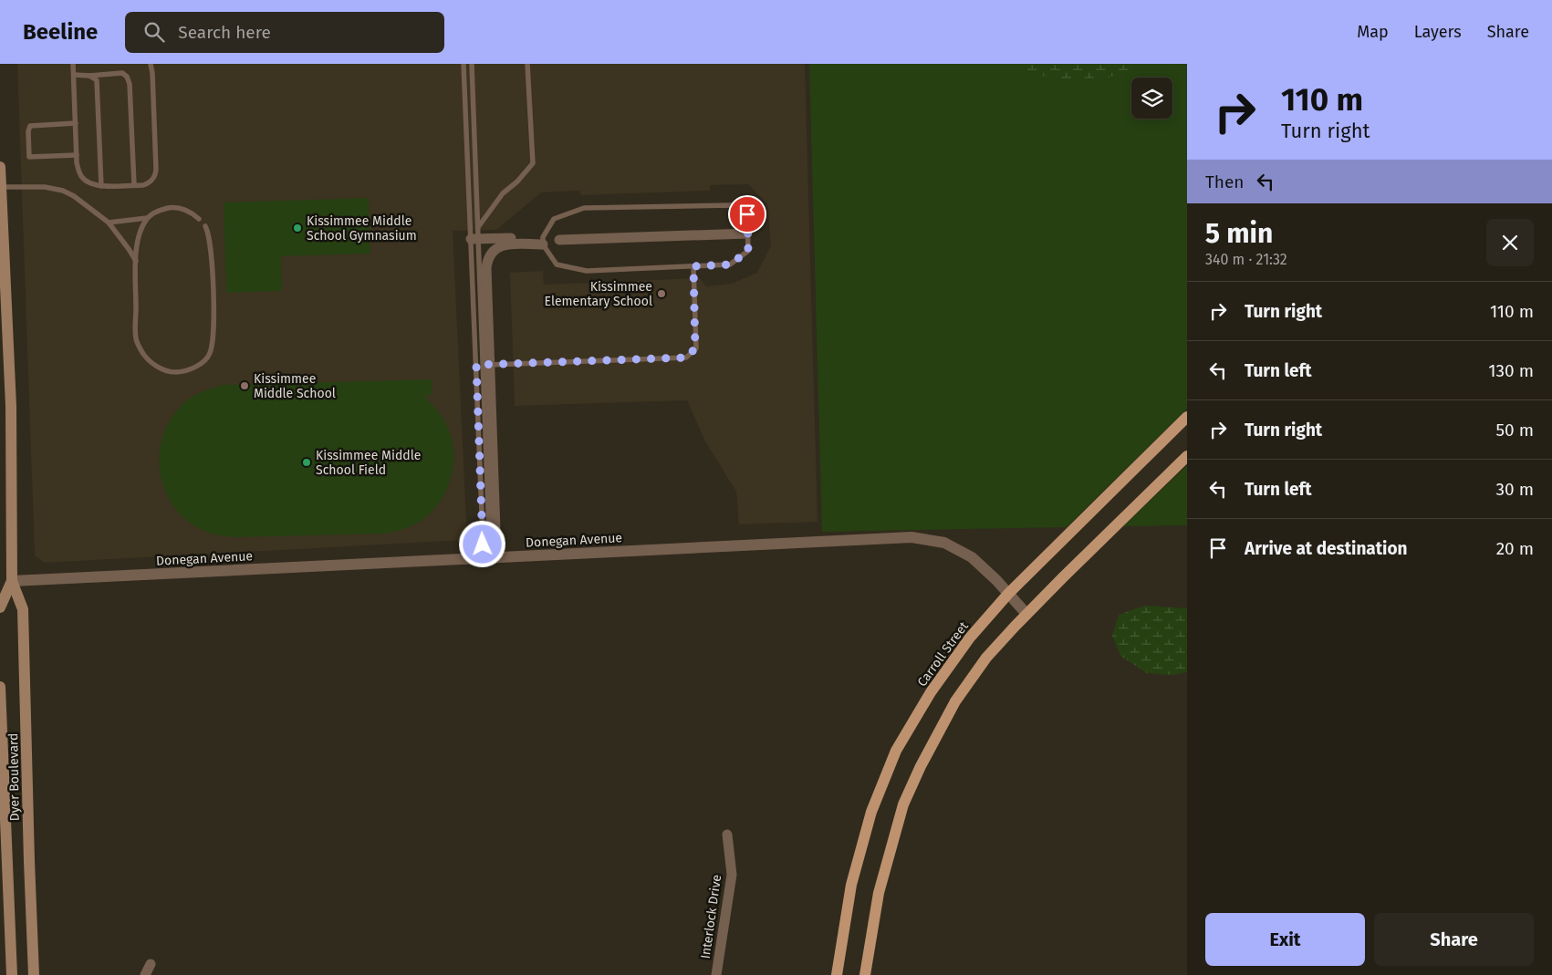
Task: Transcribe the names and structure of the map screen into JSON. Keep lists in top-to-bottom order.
{
  "streets": {
    "main road": ["Carroll Street", "Dyer Boulevard"],
    "street": ["Donegan Avenue", "Interlock Drive"]
  },
  "crossings": [
    ["Donegan Avenue", "Carroll Street"],
    ["Donegan Avenue", "Dyer Boulevard"]
  ],
  "places": [
    "Kissimmee Middle School Gymnasium",
    "Kissimmee Elementary School",
    "Kissimmee Middle School",
    "Kissimmee Middle School Field"
  ],
  "page": {
    "header": "Beeline",
    "search": "Search here",
    "nav": ["Map", "Layers", "Share"],
    "turn": ["110 m", "Turn right"],
    "then": "Then",
    "heading": ["5 min", "340 m · 21:32"],
    "list": [
      {
        "name": "Turn right",
        "value": "110 m"
      },
      {
        "name": "Turn left",
        "value": "130 m"
      },
      {
        "name": "Turn right",
        "value": "50 m"
      },
      {
        "name": "Turn left",
        "value": "30 m"
      },
      {
        "name": "Arrive at destination",
        "value": "20 m"
      }
    ],
    "buttons": ["Exit", "Share"]
  }
}
